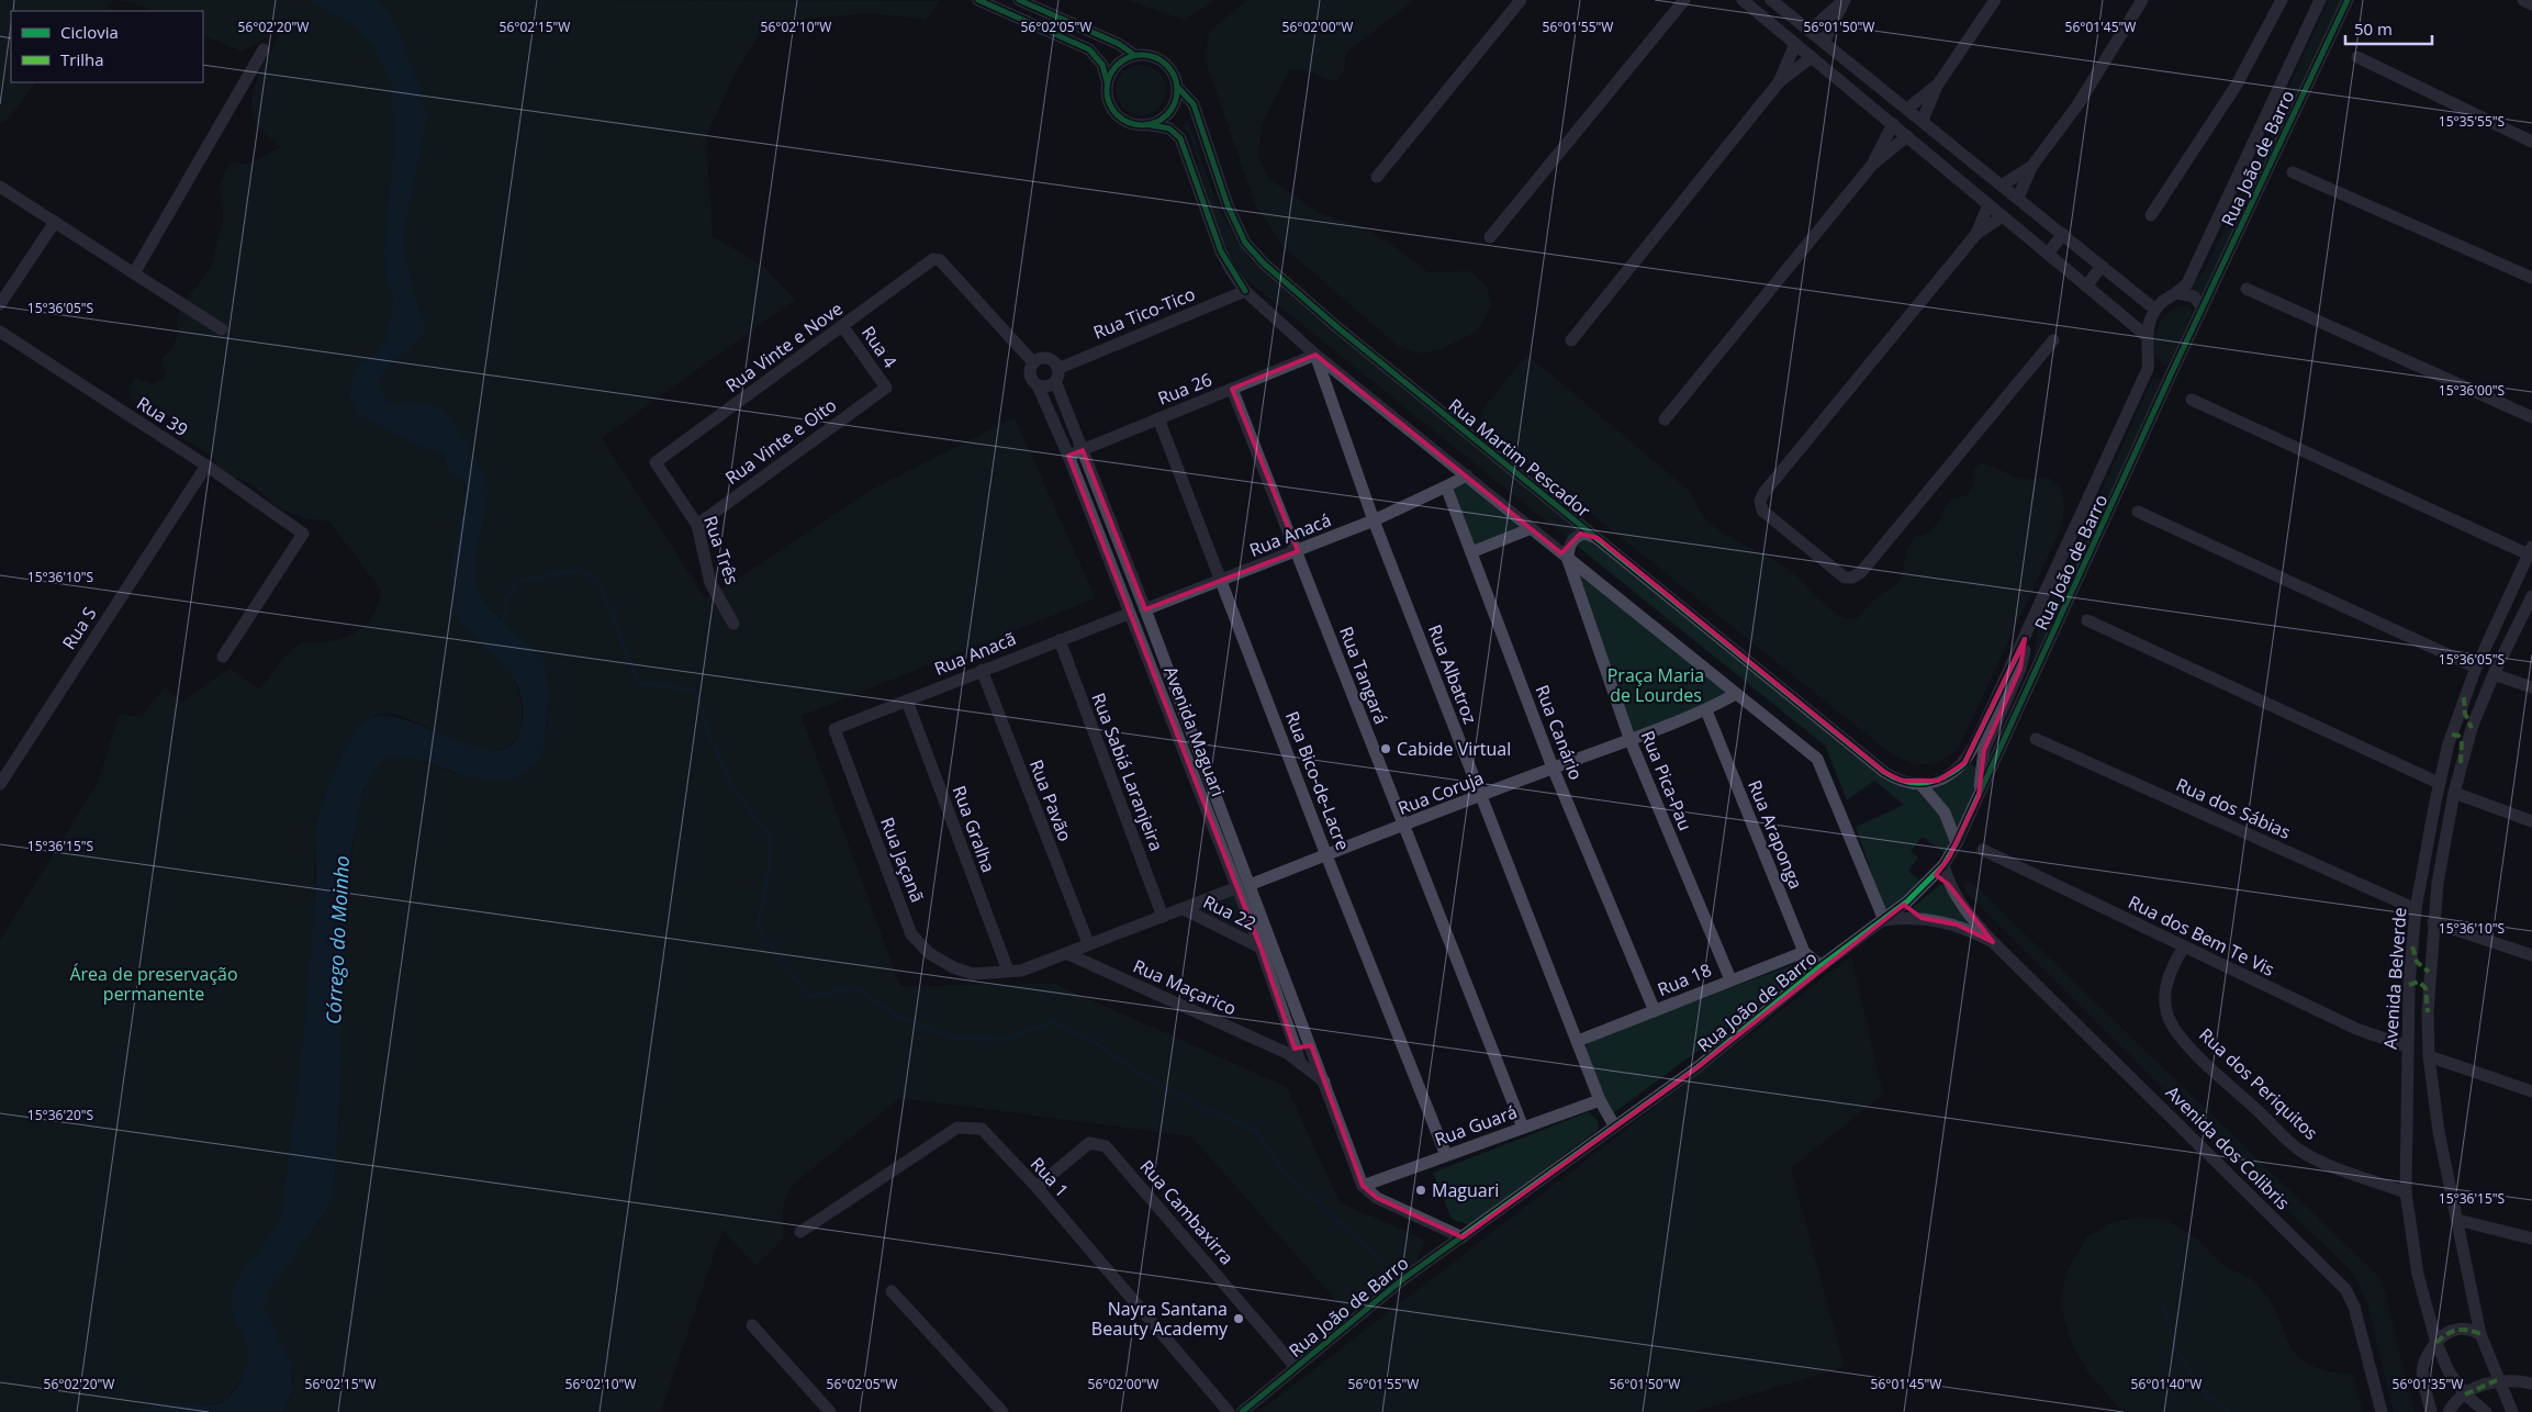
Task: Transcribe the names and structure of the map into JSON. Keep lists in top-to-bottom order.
{
  "streets": {
    "street": [
      "Rua João de Barro",
      "Rua Tico-Tico",
      "Rua Vinte e Nove",
      "Rua 4",
      "Rua 26",
      "Rua 39",
      "Rua Vinte e Oito",
      "Rua Martim Pescador",
      "Rua Anacá",
      "Rua Três",
      "Rua S",
      "Rua Anacã",
      "Rua Albatroz",
      "Rua Tangará",
      "Avenida Maguari",
      "Rua Canário",
      "Rua Sabiá Laranjeira",
      "Rua Bico-de-Lacre",
      "Rua Pica-Pau",
      "Rua Coruja",
      "Rua Pavão",
      "Rua dos Sábias",
      "Rua Gralha",
      "Rua Araponga",
      "Rua Jaçanã",
      "Rua 22",
      "Rua dos Bem Te Vis",
      "Avenida Belverde",
      "Rua 18",
      "Rua Maçarico",
      "Rua dos Periquitos",
      "Rua Guará",
      "Avenida dos Colibris",
      "Rua 1",
      "Rua Cambaxirra"
    ]
  },
  "crossings": [
    ["Rua João de Barro", "Rua Martim Pescador"],
    ["Rua João de Barro", "Rua Albatroz"],
    ["Rua João de Barro", "Rua Araponga"],
    ["Rua João de Barro", "Avenida dos Colibris"],
    ["Rua João de Barro", "Rua Cambaxirra"],
    ["Rua Tico-Tico", "Rua Vinte e Nove"],
    ["Rua Tico-Tico", "Avenida Maguari"],
    ["Rua Vinte e Nove", "Rua 4"],
    ["Rua Vinte e Nove", "Rua Três"],
    ["Rua Vinte e Nove", "Avenida Maguari"],
    ["Rua 4", "Rua Vinte e Oito"],
    ["Rua 26", "Rua Albatroz"],
    ["Rua 26", "Rua Tangará"],
    ["Rua 26", "Avenida Maguari"],
    ["Rua 26", "Rua Bico-de-Lacre"],
    ["Rua 39", "Rua S"],
    ["Rua Vinte e Oito", "Rua Três"],
    ["Rua Anacá", "Rua Albatroz"],
    ["Rua Anacá", "Rua Tangará"],
    ["Rua Anacá", "Avenida Maguari"],
    ["Rua Anacá", "Rua Canário"],
    ["Rua Anacá", "Rua Bico-de-Lacre"],
    ["Rua Anacã", "Avenida Maguari"],
    ["Rua Anacã", "Rua Sabiá Laranjeira"],
    ["Rua Anacã", "Rua Pavão"],
    ["Rua Anacã", "Rua Gralha"],
    ["Rua Anacã", "Rua Jaçanã"],
    ["Rua Albatroz", "Rua Coruja"],
    ["Rua Albatroz", "Rua 18"],
    ["Rua Albatroz", "Rua Guará"],
    ["Rua Tangará", "Rua Coruja"],
    ["Rua Tangará", "Rua Guará"],
    ["Avenida Maguari", "Rua Coruja"],
    ["Avenida Maguari", "Rua 22"],
    ["Avenida Maguari", "Rua Maçarico"],
    ["Avenida Maguari", "Rua Guará"],
    ["Rua Canário", "Rua Coruja"],
    ["Rua Canário", "Rua 18"],
    ["Rua Bico-de-Lacre", "Rua Coruja"],
    ["Rua Bico-de-Lacre", "Rua Guará"],
    ["Rua Pica-Pau", "Rua Coruja"],
    ["Rua Pica-Pau", "Rua 18"],
    ["Rua Coruja", "Rua Araponga"],
    ["Rua dos Sábias", "Avenida Belverde"],
    ["Rua Gralha", "Rua Jaçanã"],
    ["Rua Araponga", "Rua 18"],
    ["Rua dos Bem Te Vis", "Avenida Belverde"],
    ["Rua dos Bem Te Vis", "Rua dos Periquitos"],
    ["Avenida Belverde", "Rua dos Periquitos"],
    ["Rua 1", "Rua Cambaxirra"]
  ],
  "water": ["Córrego do Moinho"],
  "parks": ["Praça Maria de Lourdes", "Área de preservação permanente"],
  "places": ["Cabide Virtual", "Maguari", "Nayra Santana Beauty Academy"],
  "legend": ["Ciclovia", "Trilha"],
  "scale_bar": "50 m",
  "coordinates": [
    "56°02'20\"W",
    "56°02'15\"W",
    "56°02'10\"W",
    "56°02'05\"W",
    "56°02'00\"W",
    "56°01'55\"W",
    "56°01'50\"W",
    "56°01'45\"W",
    "15°35'55\"S",
    "15°36'05\"S",
    "15°36'00\"S",
    "15°36'10\"S",
    "15°36'15\"S",
    "15°36'20\"S",
    "56°01'40\"W",
    "56°01'35\"W"
  ]
}
